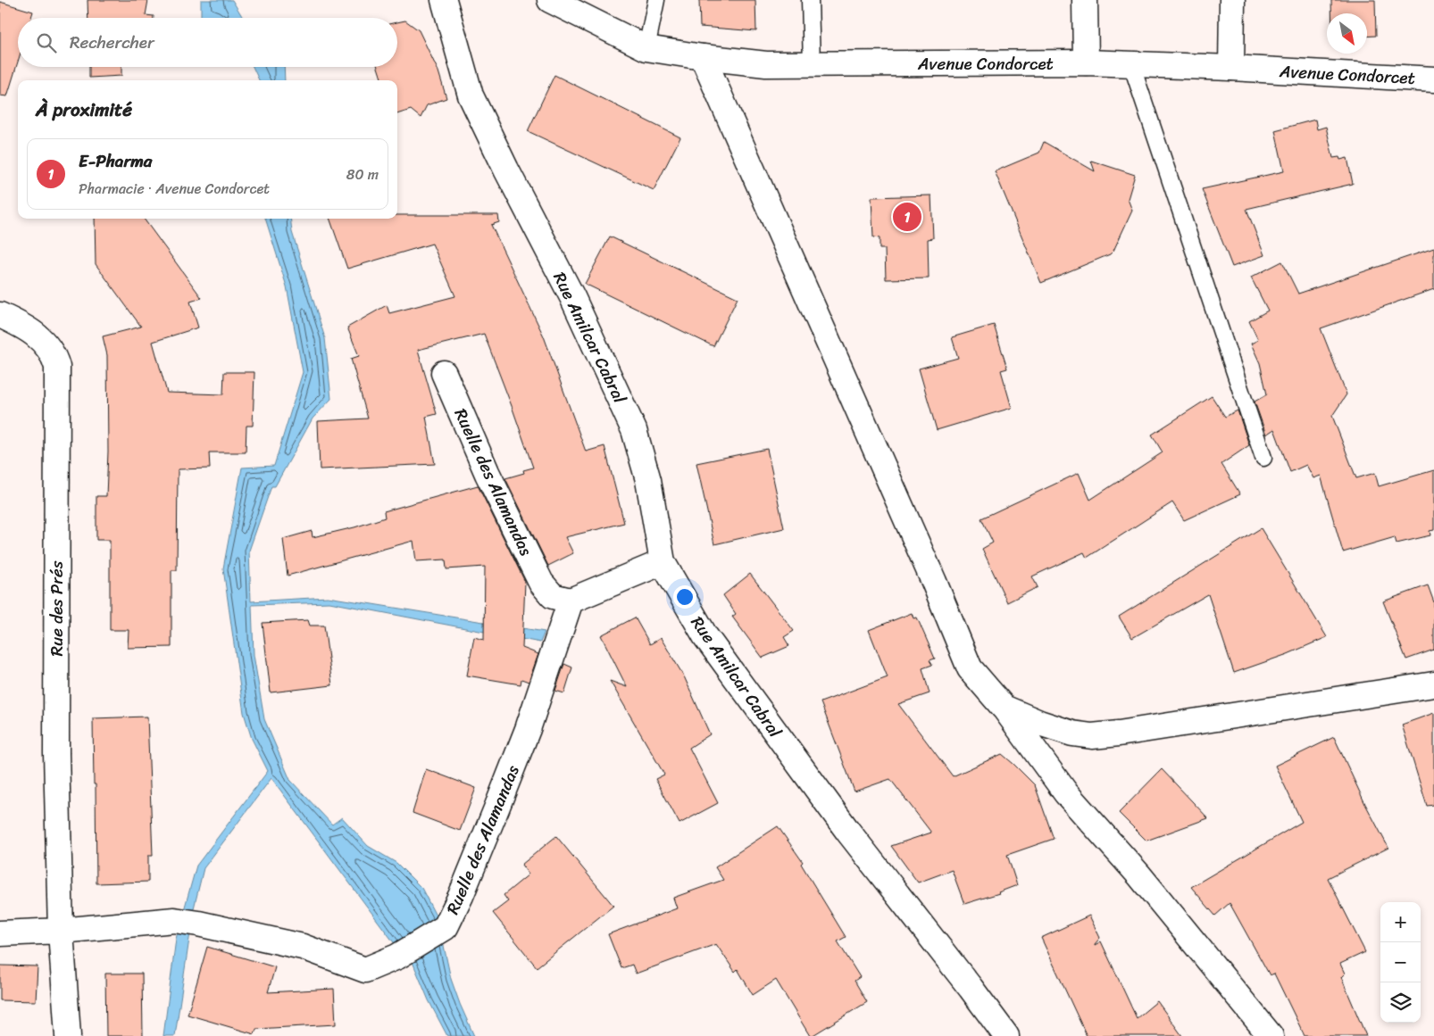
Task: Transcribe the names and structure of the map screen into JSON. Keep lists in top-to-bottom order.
{
  "streets": {
    "street": [
      "Avenue Condorcet",
      "Rue Amilcar Cabral",
      "Ruelle des Alamandas",
      "Rue des Prés"
    ]
  },
  "crossings": [
    ["Ruelle des Alamandas", "Rue des Prés"]
  ],
  "north": "bottom right",
  "page": {
    "search": "Rechercher",
    "heading": "À proximité",
    "list": [
      {
        "mark": "1",
        "name": "E-Pharma",
        "note": "Pharmacie · Avenue Condorcet",
        "value": "80 m"
      }
    ],
    "pins": "1",
    "map_buttons": ["+", "−"]
  }
}
